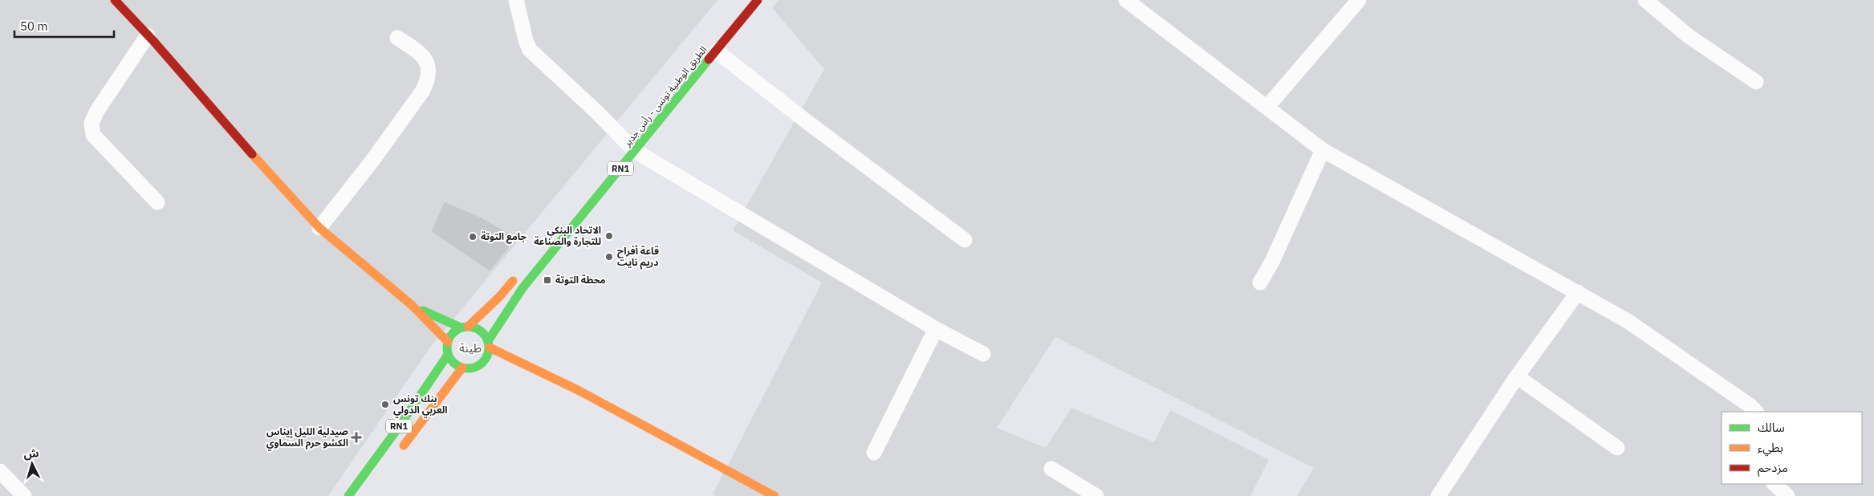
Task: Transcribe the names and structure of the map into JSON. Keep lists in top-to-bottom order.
{
  "streets": {
    "main road": ["الطريق الوطنية تونس - رأس جدير", "RN1"]
  },
  "crossings": [
    ["الطريق الوطنية تونس - رأس جدير", "RN1"]
  ],
  "districts": ["طينة"],
  "places": {
    "other": [
      "الاتحاد البنكي للتجارة والصناعة",
      "جامع التوتة",
      "قاعة أفراح دريم نايت",
      "بنك تونس العربي الدولي"
    ],
    "transit": ["محطة التوتة"],
    "health": ["صيدلية الليل إيناس الكشو حرم السماوي"]
  },
  "legend": ["سالك", "بطيء", "مزدحم"],
  "scale_bar": "50 m",
  "north": "top"
}
